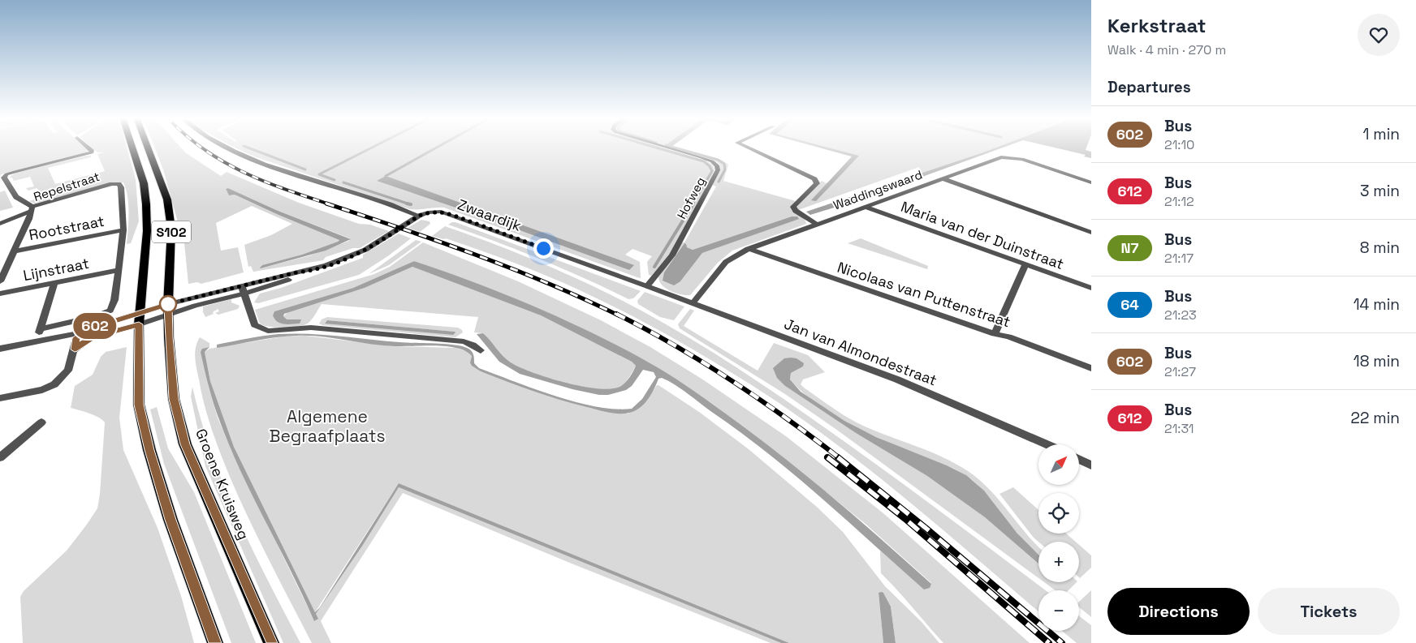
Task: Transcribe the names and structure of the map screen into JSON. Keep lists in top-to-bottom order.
{
  "streets": {
    "main road": ["S102", "Groene Kruisweg"],
    "street": [
      "Repelstraat",
      "Waddingswaard",
      "Hofweg",
      "Zwaardijk",
      "Rootstraat",
      "Maria van der Duinstraat",
      "Lijnstraat",
      "Nicolaas van Puttenstraat",
      "Jan van Almondestraat"
    ]
  },
  "crossings": [
    ["Repelstraat", "Rootstraat"],
    ["Waddingswaard", "Maria van der Duinstraat"],
    ["Waddingswaard", "Nicolaas van Puttenstraat"],
    ["Waddingswaard", "Jan van Almondestraat"],
    ["Hofweg", "Zwaardijk"],
    ["Hofweg", "Jan van Almondestraat"],
    ["Zwaardijk", "S102"],
    ["Zwaardijk", "Jan van Almondestraat"],
    ["Zwaardijk", "Groene Kruisweg"]
  ],
  "parks": ["Algemene Begraafplaats"],
  "lines": ["bus line 602"],
  "north": "top right",
  "page": {
    "on_map": "602",
    "heading": [
      ["Kerkstraat", "Walk · 4 min · 270 m"],
      "Departures"
    ],
    "list": [
      {
        "mark": "602",
        "name": "Bus",
        "note": "21:10",
        "value": "1 min"
      },
      {
        "mark": "612",
        "name": "Bus",
        "note": "21:12",
        "value": "3 min"
      },
      {
        "mark": "N7",
        "name": "Bus",
        "note": "21:17",
        "value": "8 min"
      },
      {
        "mark": "64",
        "name": "Bus",
        "note": "21:23",
        "value": "14 min"
      },
      {
        "mark": "602",
        "name": "Bus",
        "note": "21:27",
        "value": "18 min"
      },
      {
        "mark": "612",
        "name": "Bus",
        "note": "21:31",
        "value": "22 min"
      }
    ],
    "map_buttons": ["+", "−"],
    "buttons": ["Directions", "Tickets"]
  }
}
